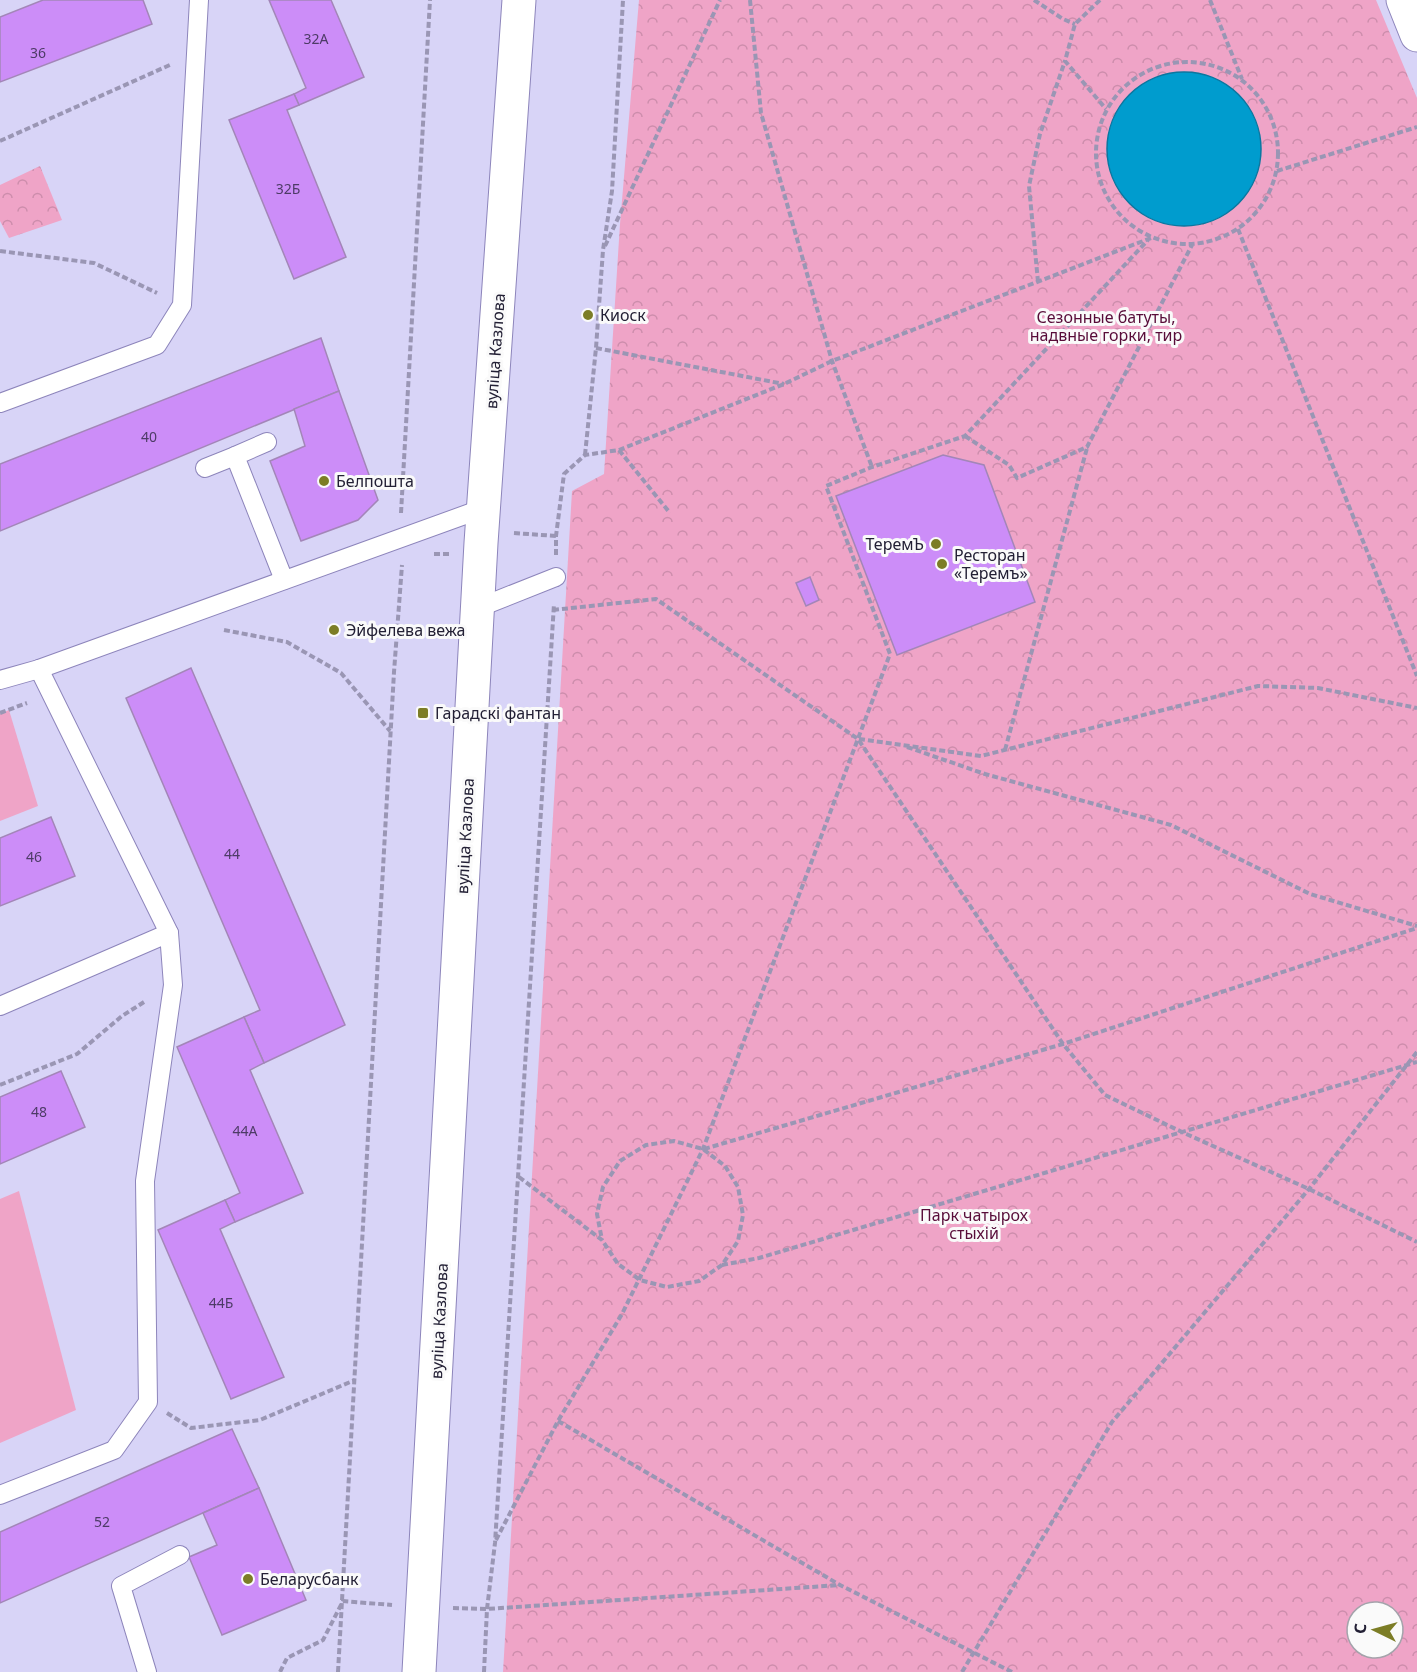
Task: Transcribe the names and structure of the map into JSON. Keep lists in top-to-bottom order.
{
  "streets": {
    "main road": ["вуліца Казлова"]
  },
  "parks": ["Сезонные батуты, надвные горки, тир", "Парк чатырох стыхій"],
  "places": {
    "other": [
      "Киоск",
      "Белпошта",
      "ТеремЪ",
      "Ресторан «Теремъ»",
      "Эйфелева вежа",
      "Беларусбанк"
    ],
    "transit": ["Гарадскі фантан"]
  },
  "house_numbers": [
    "32А",
    "36",
    "32Б",
    "40",
    "44",
    "46",
    "48",
    "44А",
    "44Б",
    "52"
  ],
  "north": "left"
}
